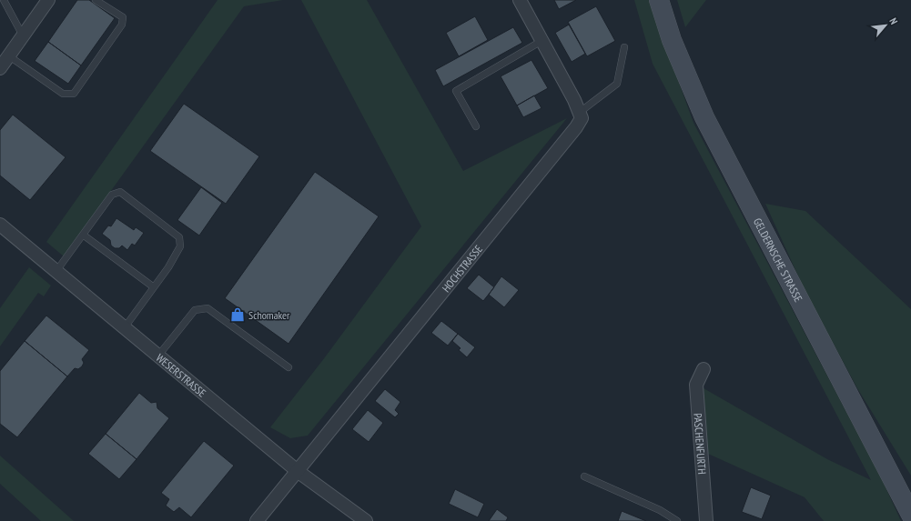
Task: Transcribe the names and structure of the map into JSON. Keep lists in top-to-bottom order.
{
  "streets": {
    "main road": ["GELDERNSCHE STRASSE"],
    "street": ["HOCHSTRASSE", "WESERSTRASSE", "PASCHENFURTH"]
  },
  "crossings": [
    ["HOCHSTRASSE", "WESERSTRASSE"]
  ],
  "places": {
    "shop": ["Schomaker"]
  },
  "north": "top right"
}
